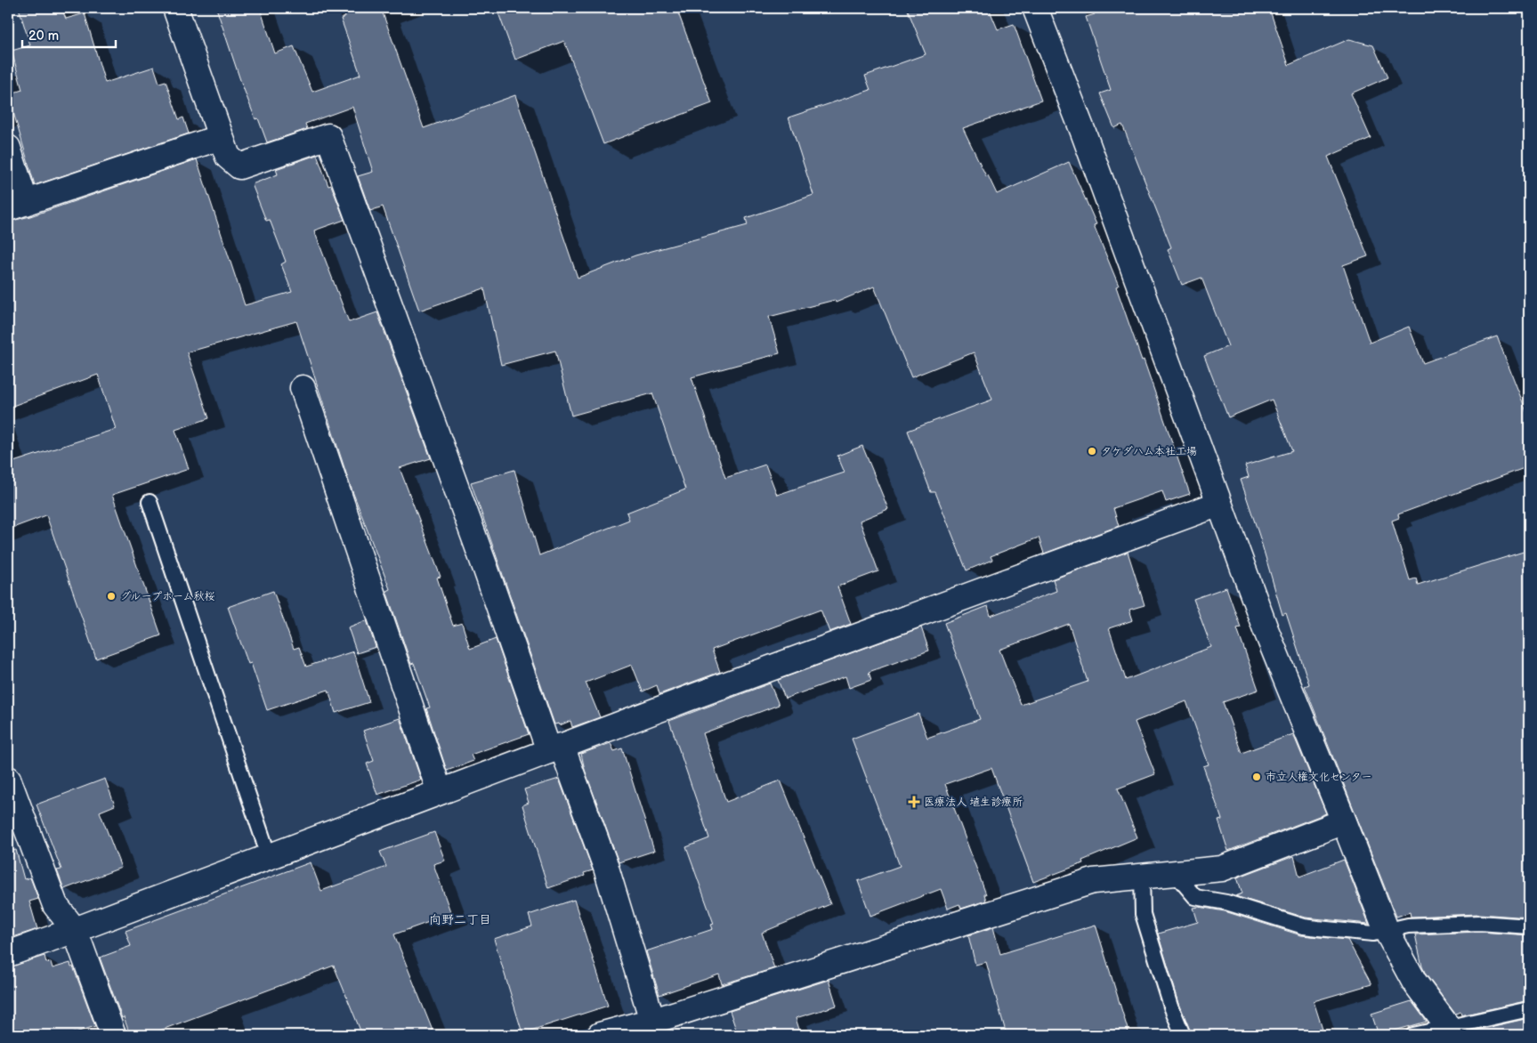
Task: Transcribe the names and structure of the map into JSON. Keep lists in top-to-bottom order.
{
  "districts": ["向野二丁目"],
  "places": {
    "other": ["タケダハム本社工場", "グループホーム秋桜", "市立人権文化センター"],
    "health": ["医療法人 埴生診療所"]
  },
  "scale_bar": "20 m"
}
